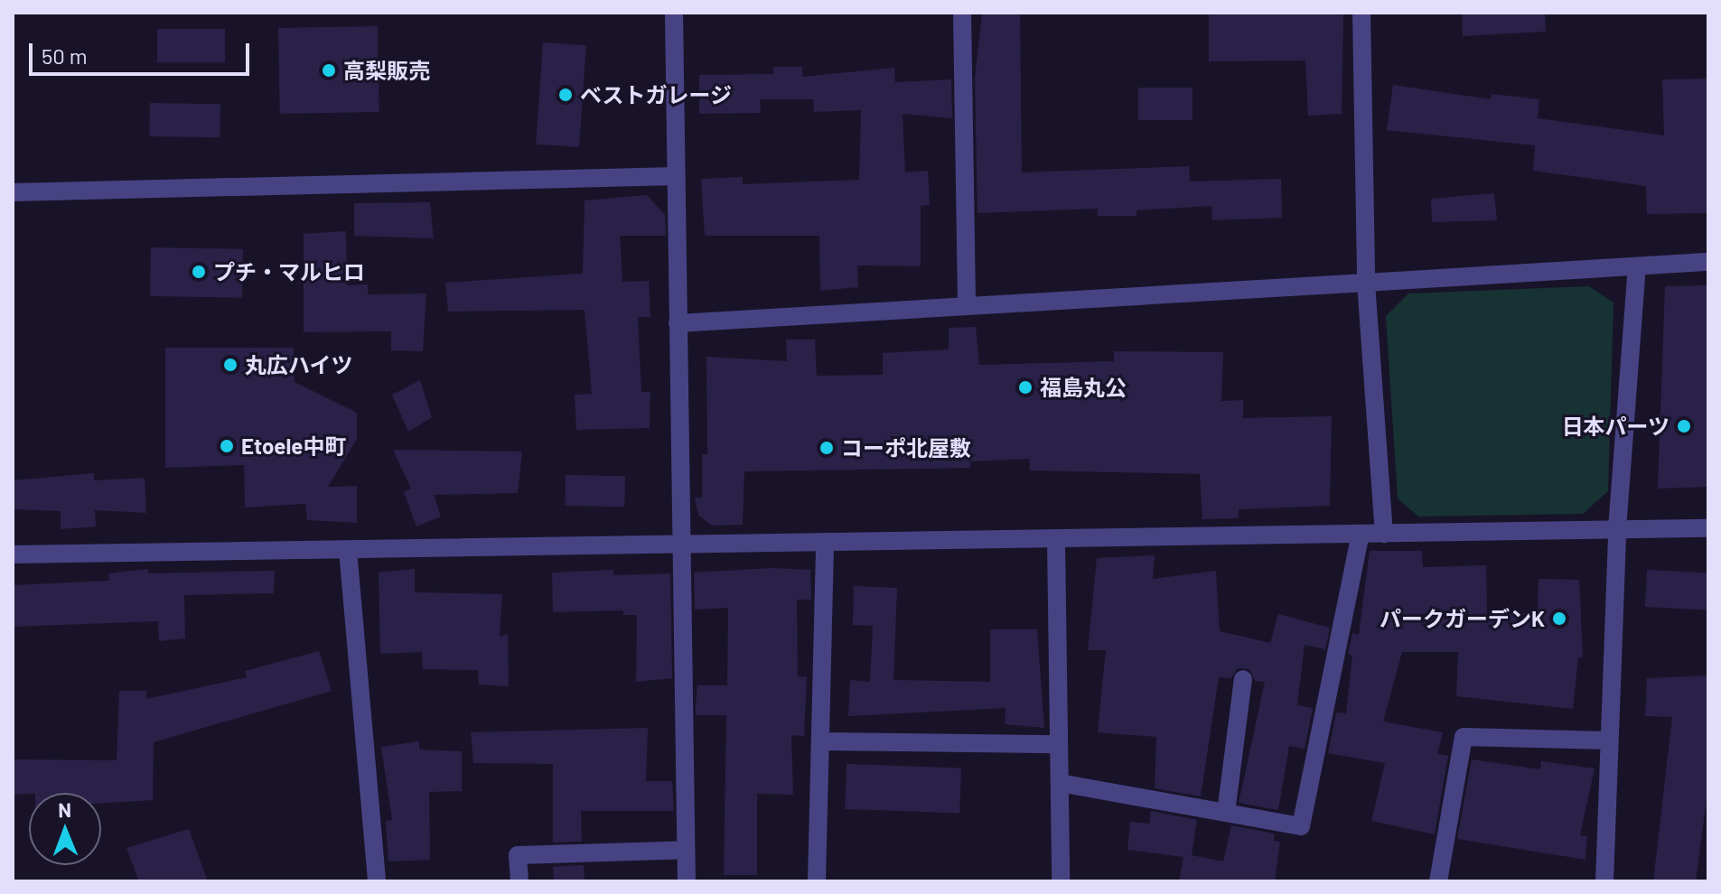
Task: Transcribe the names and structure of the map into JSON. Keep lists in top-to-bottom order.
{
  "places": [
    "高梨販売",
    "ベストガレージ",
    "プチ・マルヒロ",
    "丸広ハイツ",
    "福島丸公",
    "日本パーツ",
    "Etoele中町",
    "コーポ北屋敷",
    "パークガーデンK"
  ],
  "scale_bar": "50 m",
  "north": "top"
}
